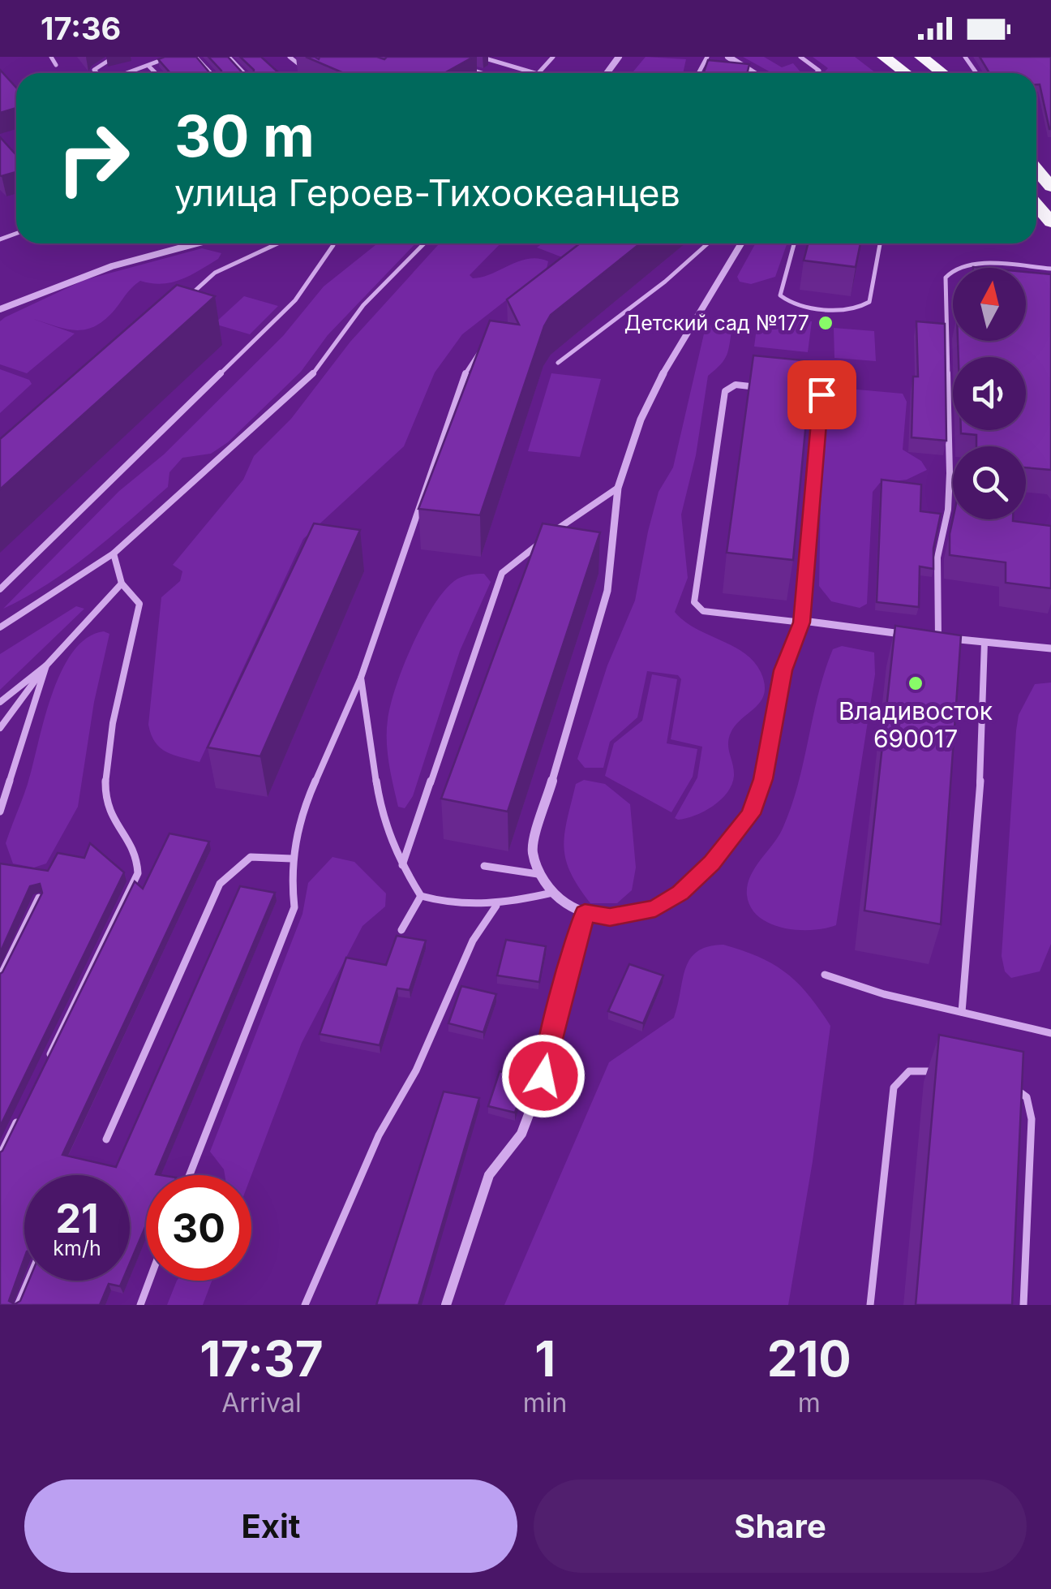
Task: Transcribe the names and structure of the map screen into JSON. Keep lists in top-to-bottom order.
{
  "places": ["Детский сад №177", "Владивосток 690017"],
  "north": "top",
  "page": {
    "status": "17:36",
    "turn": ["30 m", "улица Героев-Тихоокеанцев"],
    "speed": "21 km/h",
    "limit": "30",
    "eta": [
      "17:37",
      "Arrival",
      "1",
      "min",
      "210",
      "m"
    ],
    "buttons": ["Exit", "Share"]
  }
}
